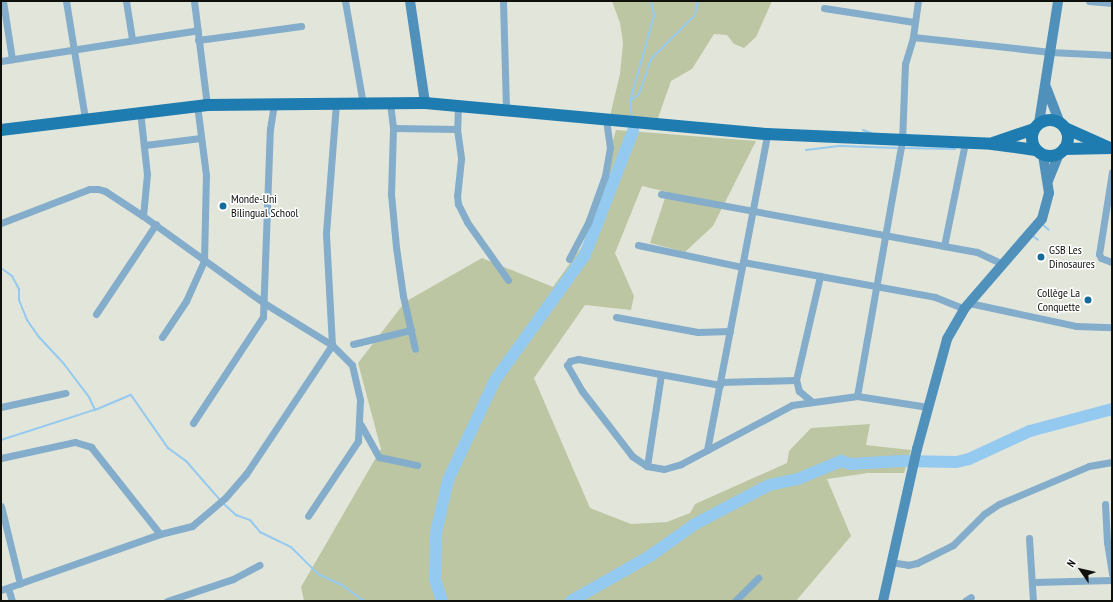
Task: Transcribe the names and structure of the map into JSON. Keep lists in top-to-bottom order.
{
  "places": ["Monde-Uni Bilingual School", "GSB Les Dinosaures", "Collège La Conquette"],
  "north": "top left"
}
